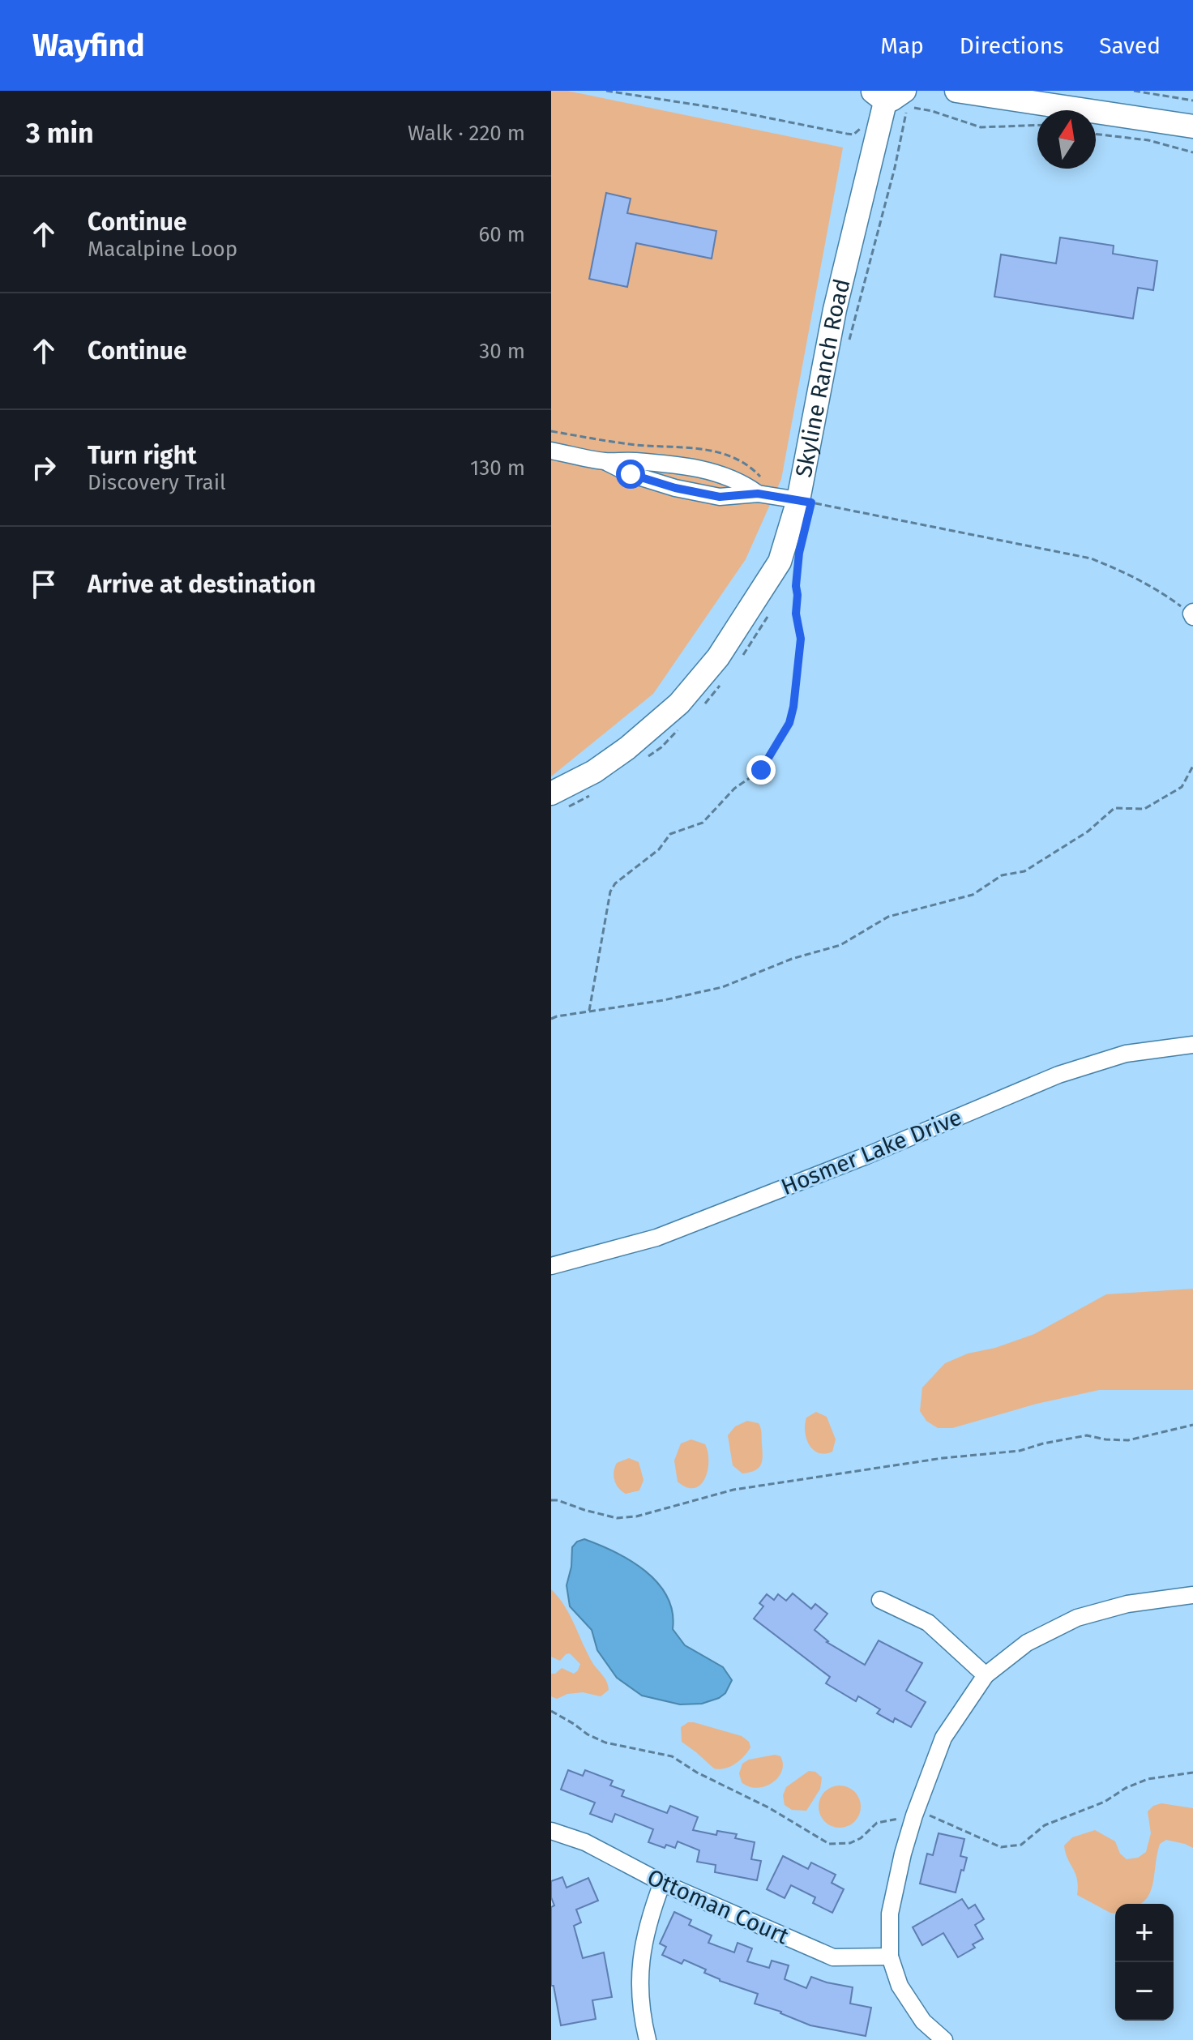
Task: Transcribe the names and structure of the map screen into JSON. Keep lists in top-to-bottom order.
{
  "streets": {
    "street": ["Skyline Ranch Road", "Hosmer Lake Drive", "Ottoman Court"]
  },
  "north": "top",
  "page": {
    "header": "Wayfind",
    "nav": ["Map", "Directions", "Saved"],
    "heading": ["3 min", "Walk · 220 m"],
    "list": [
      ["Continue", "Macalpine Loop", "60 m"],
      ["Continue", "30 m"],
      ["Turn right", "Discovery Trail", "130 m"],
      "Arrive at destination"
    ],
    "map_buttons": ["+", "−"]
  }
}
